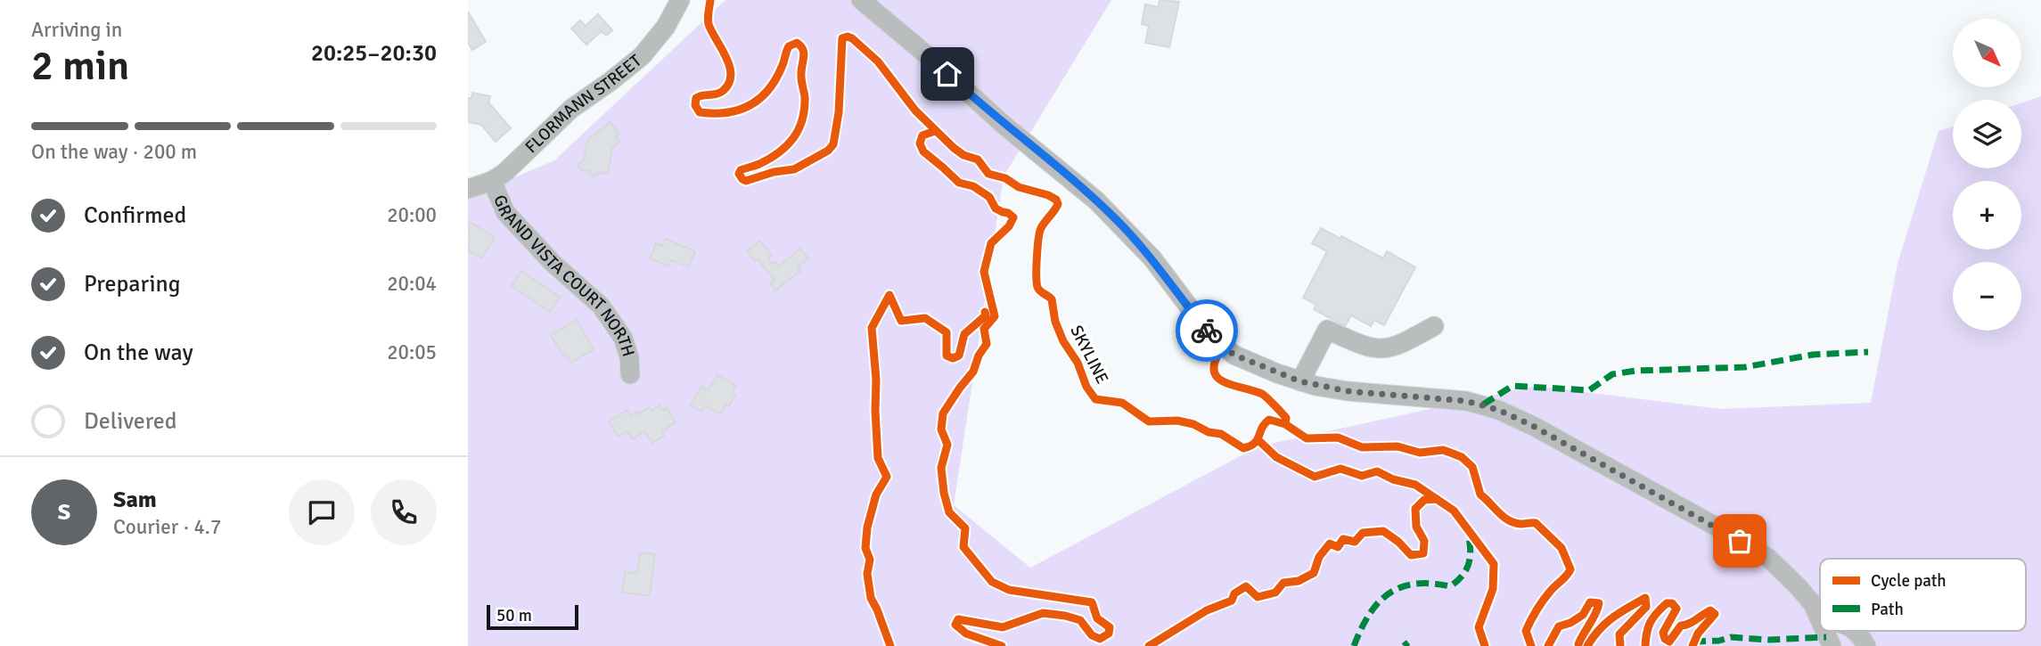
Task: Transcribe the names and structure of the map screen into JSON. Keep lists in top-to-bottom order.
{
  "streets": {
    "street": ["FLORMANN STREET", "GRAND VISTA COURT NORTH"],
    "cycle path": ["SKYLINE"]
  },
  "crossings": [
    ["FLORMANN STREET", "GRAND VISTA COURT NORTH"]
  ],
  "legend": ["Cycle path", "Path"],
  "scale_bar": "50 m",
  "north": "bottom right",
  "page": {
    "heading": ["2 min", "Arriving in", "20:25–20:30"],
    "panel": ["Sam", "Courier · 4.7"],
    "map_buttons": ["+", "−"],
    "bar": "On the way · 200 m",
    "list": [
      ["Confirmed", "20:00"],
      ["Preparing", "20:04"],
      ["On the way", "20:05"],
      "Delivered"
    ],
    "round": "S",
    "scale": "50 m"
  }
}
